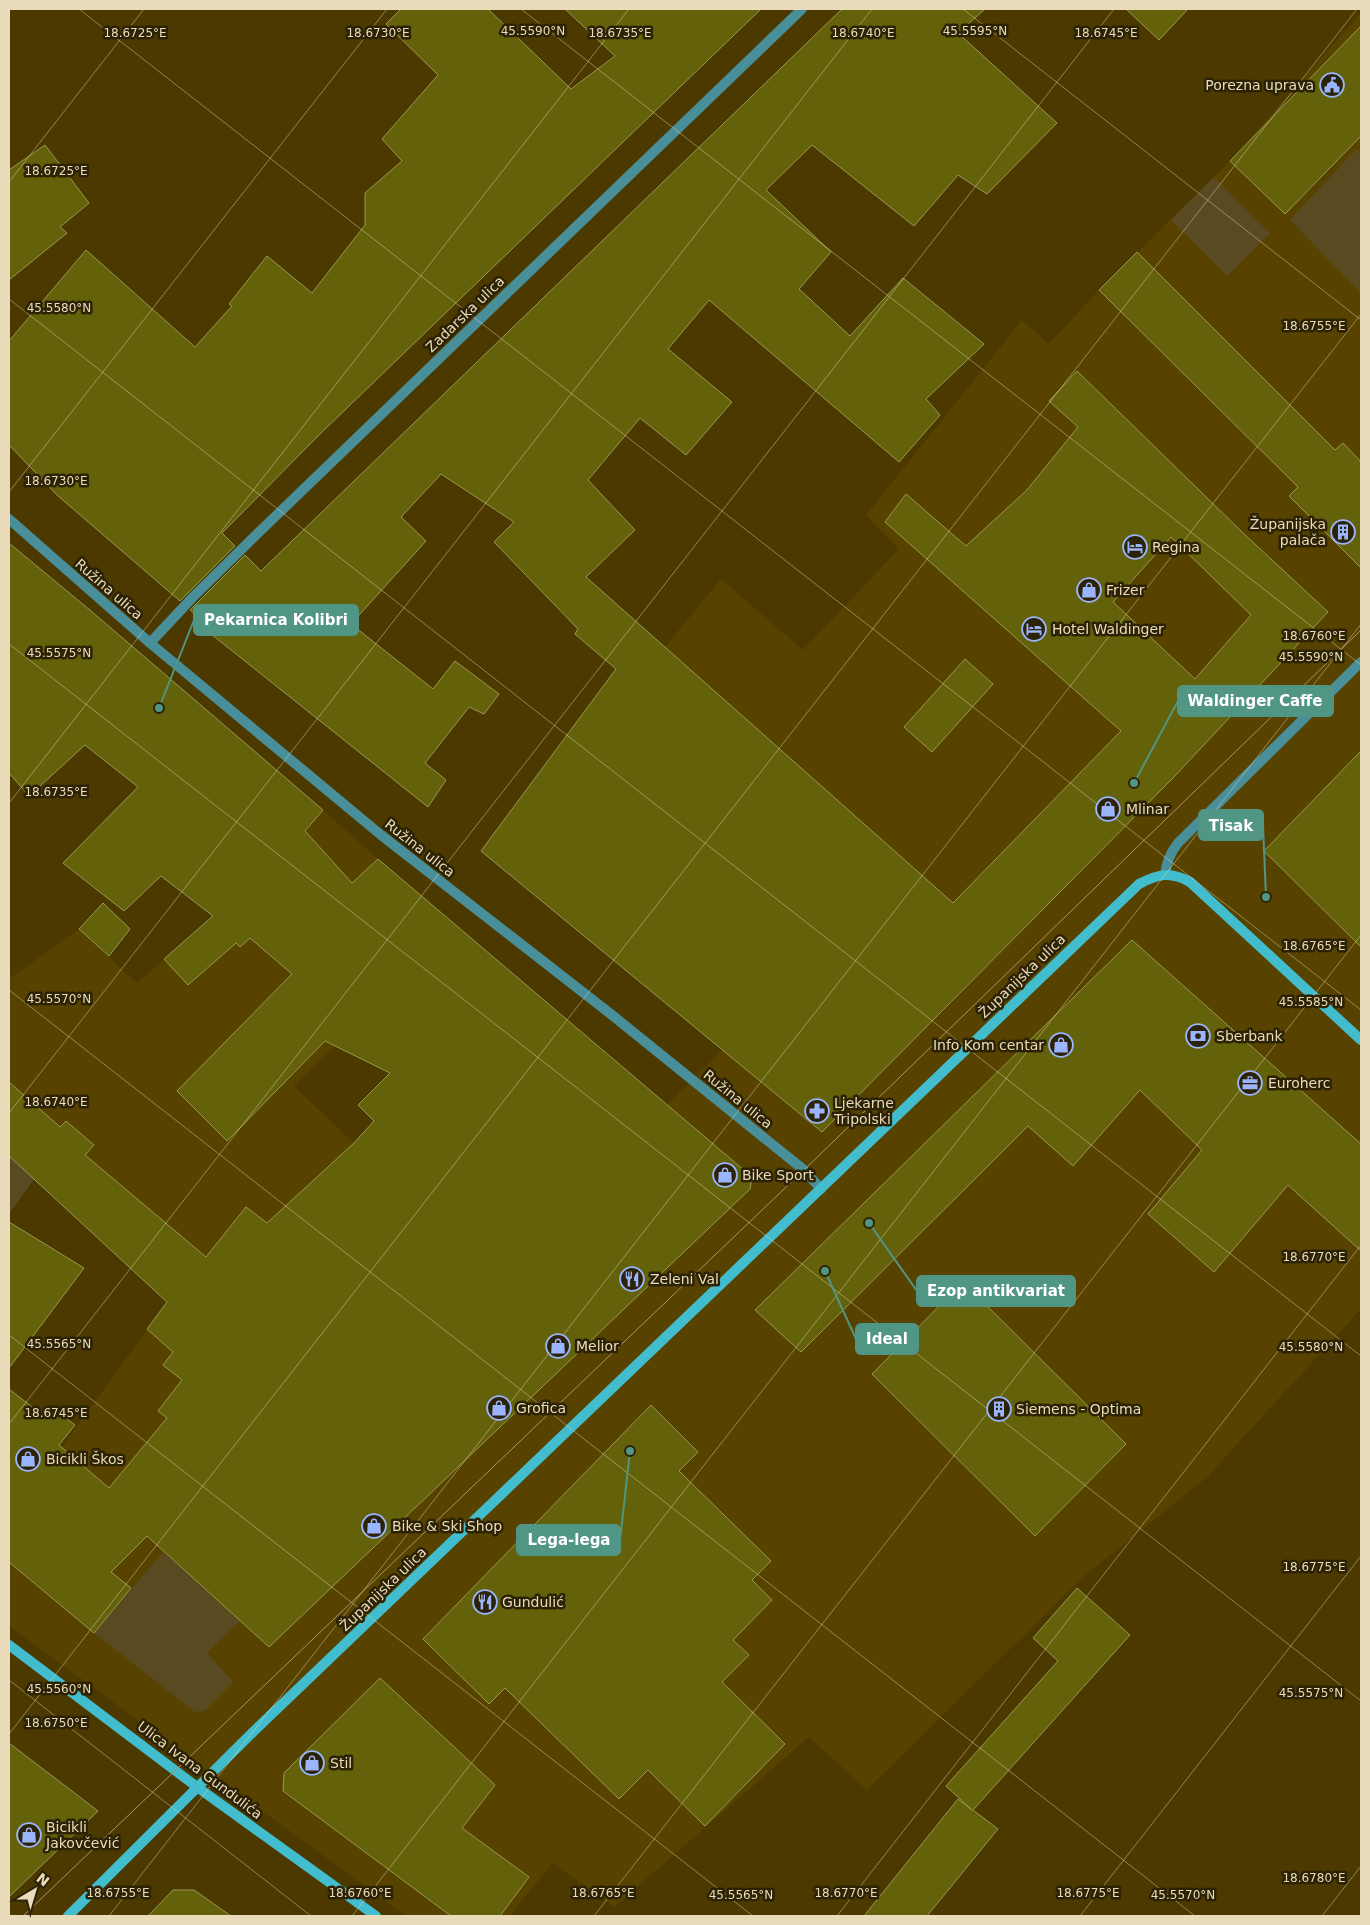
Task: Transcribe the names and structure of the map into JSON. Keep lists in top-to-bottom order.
{
  "streets": {
    "street": [
      "Zadarska ulica",
      "Ružina ulica",
      "Županijska ulica",
      "Ulica Ivana Gundulića"
    ]
  },
  "crossings": [
    ["Zadarska ulica", "Ružina ulica"],
    ["Ružina ulica", "Županijska ulica"],
    ["Županijska ulica", "Ulica Ivana Gundulića"]
  ],
  "places": {
    "public building": ["Porezna uprava"],
    "building": ["Županijska palača", "Siemens - Optima"],
    "hotel": ["Regina", "Hotel Waldinger"],
    "shop": [
      "Frizer",
      "Mlinar",
      "Info Kom centar",
      "Bike Sport",
      "Melior",
      "Grofica",
      "Bicikli Škos",
      "Bike & Ski Shop",
      "Stil",
      "Bicikli Jakovčević"
    ],
    "other": [
      "Pekarnica Kolibri",
      "Waldinger Caffe",
      "Tisak",
      "Ezop antikvariat",
      "Ideal",
      "Lega-lega"
    ],
    "bank": ["Sberbank"],
    "office": ["Euroherc"],
    "pharmacy": ["Ljekarne Tripolski"],
    "restaurant": ["Zeleni Val", "Gundulić"]
  },
  "north": "top right",
  "coordinates": [
    "45.5590°N",
    "45.5595°N",
    "18.6725°E",
    "18.6730°E",
    "18.6735°E",
    "18.6745°E",
    "18.6740°E",
    "45.5580°N",
    "18.6755°E",
    "18.6760°E",
    "45.5575°N",
    "18.6765°E",
    "45.5570°N",
    "45.5585°N",
    "18.6770°E",
    "45.5565°N",
    "18.6775°E",
    "45.5560°N",
    "18.6750°E",
    "18.6780°E"
  ]
}
